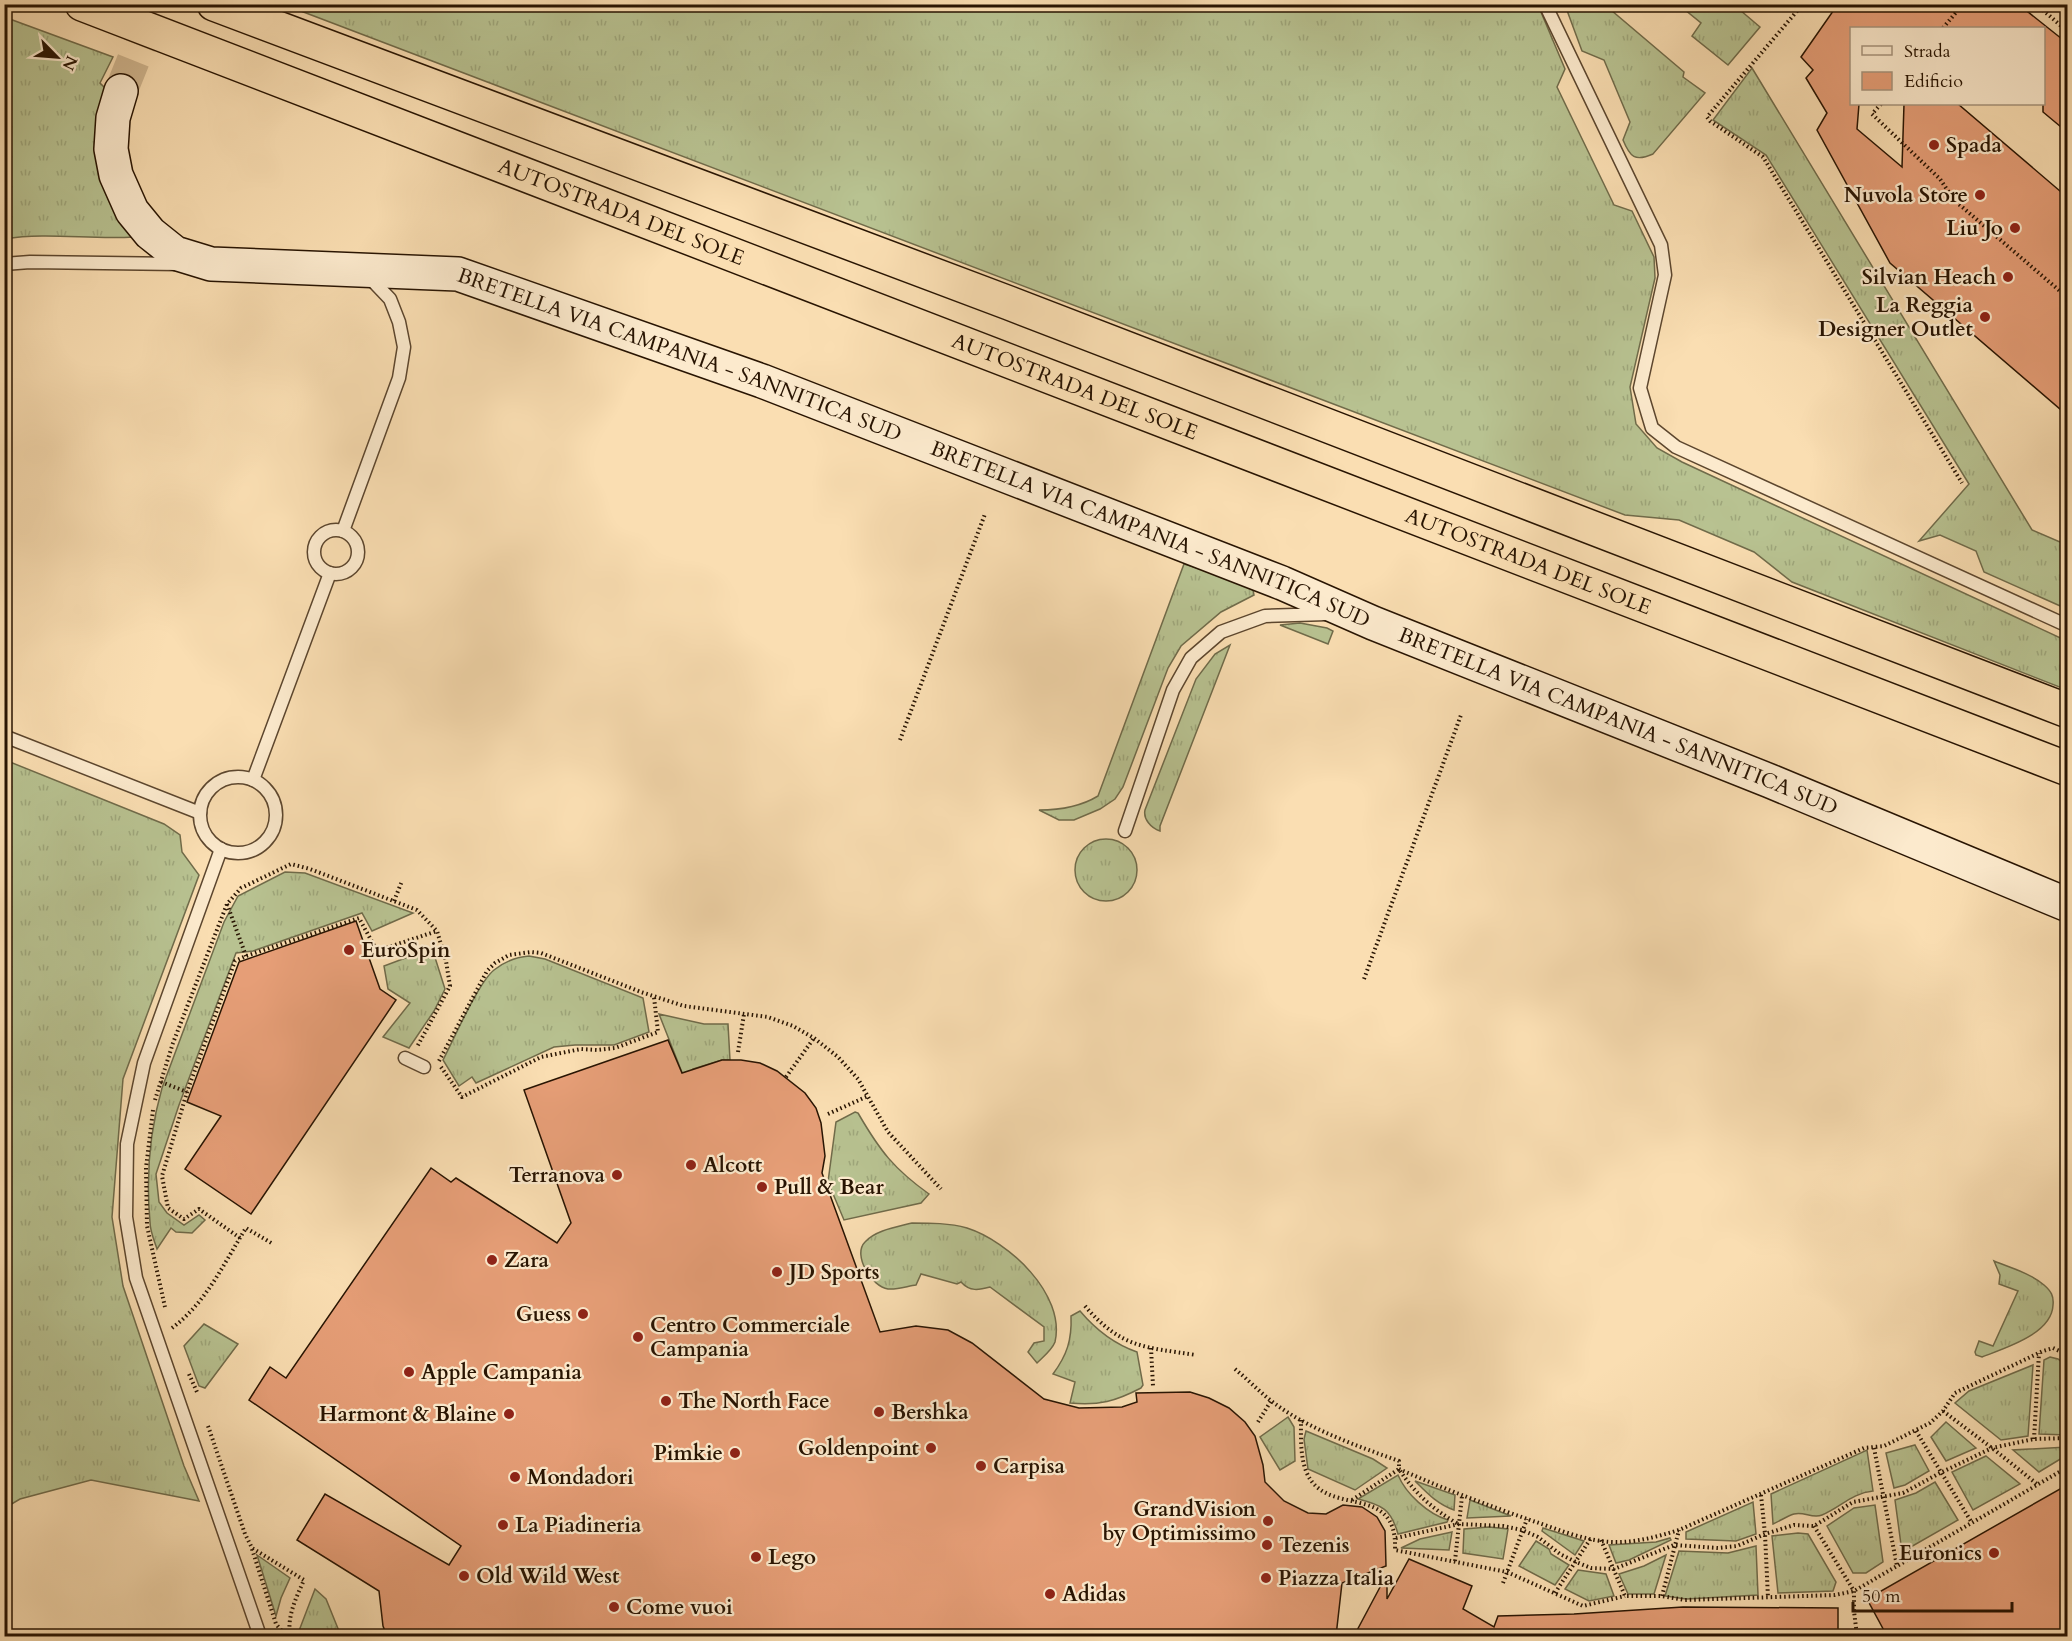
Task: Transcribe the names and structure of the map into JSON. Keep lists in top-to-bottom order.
{
  "streets": {
    "highway": ["AUTOSTRADA DEL SOLE"],
    "street": ["BRETELLA VIA CAMPANIA - SANNITICA SUD"]
  },
  "places": [
    "Spada",
    "Nuvola Store",
    "Liu Jo",
    "Silvian Heach",
    "La Reggia Designer Outlet",
    "EuroSpin",
    "Alcott",
    "Terranova",
    "Pull & Bear",
    "Zara",
    "JD Sports",
    "Guess",
    "Centro Commerciale Campania",
    "Apple Campania",
    "The North Face",
    "Bershka",
    "Harmont & Blaine",
    "Goldenpoint",
    "Pimkie",
    "Carpisa",
    "Mondadori",
    "GrandVision by Optimissimo",
    "La Piadineria",
    "Tezenis",
    "Euronics",
    "Lego",
    "Old Wild West",
    "Piazza Italia",
    "Adidas",
    "Come vuoi"
  ],
  "legend": ["Strada", "Edificio"],
  "scale_bar": "50 m",
  "north": "bottom right"
}
